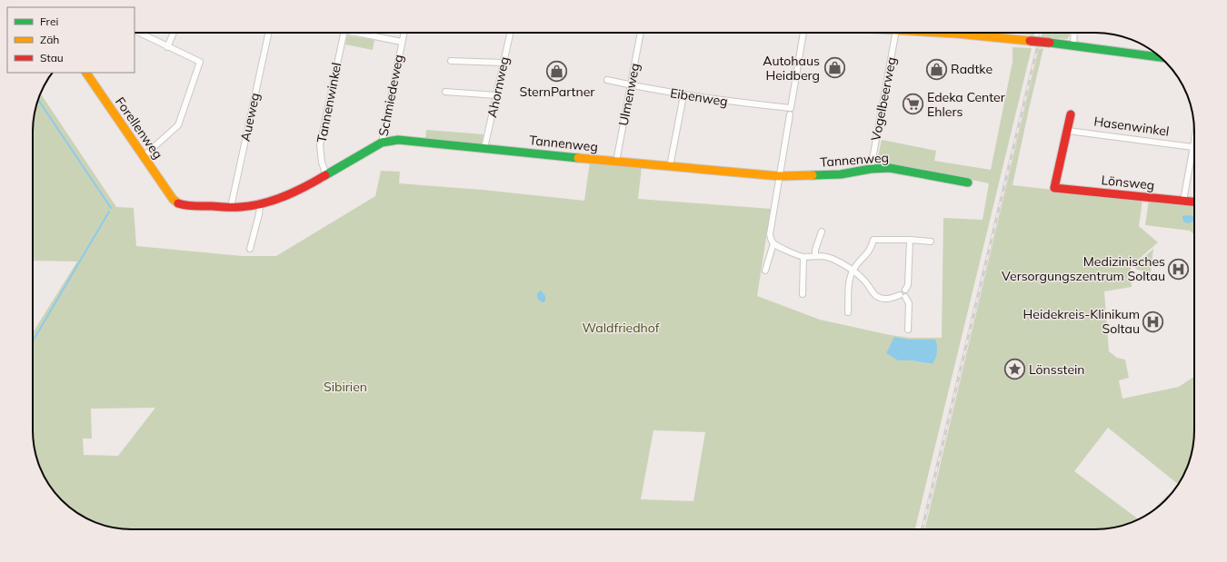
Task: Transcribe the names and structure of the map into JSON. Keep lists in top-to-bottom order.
{
  "streets": {
    "street": [
      "Ahornweg",
      "Ulmenweg",
      "Schmiedeweg",
      "Eibenweg",
      "Vogelbeerweg",
      "Tannenwinkel",
      "Aueweg",
      "Hasenwinkel",
      "Forellenweg",
      "Tannenweg",
      "Lönsweg"
    ]
  },
  "crossings": [
    ["Ahornweg", "Tannenweg"],
    ["Ulmenweg", "Eibenweg"],
    ["Ulmenweg", "Tannenweg"],
    ["Schmiedeweg", "Tannenweg"],
    ["Vogelbeerweg", "Tannenweg"],
    ["Tannenwinkel", "Tannenweg"],
    ["Aueweg", "Tannenweg"],
    ["Hasenwinkel", "Lönsweg"],
    ["Forellenweg", "Tannenweg"]
  ],
  "parks": ["Waldfriedhof", "Sibirien"],
  "places": {
    "shop": ["Autohaus Heidberg", "Radtke", "SternPartner"],
    "supermarket": ["Edeka Center Ehlers"],
    "hospital": ["Medizinisches Versorgungszentrum Soltau", "Heidekreis-Klinikum Soltau"],
    "place": ["Lönsstein"]
  },
  "legend": ["Frei", "Zäh", "Stau"]
}
